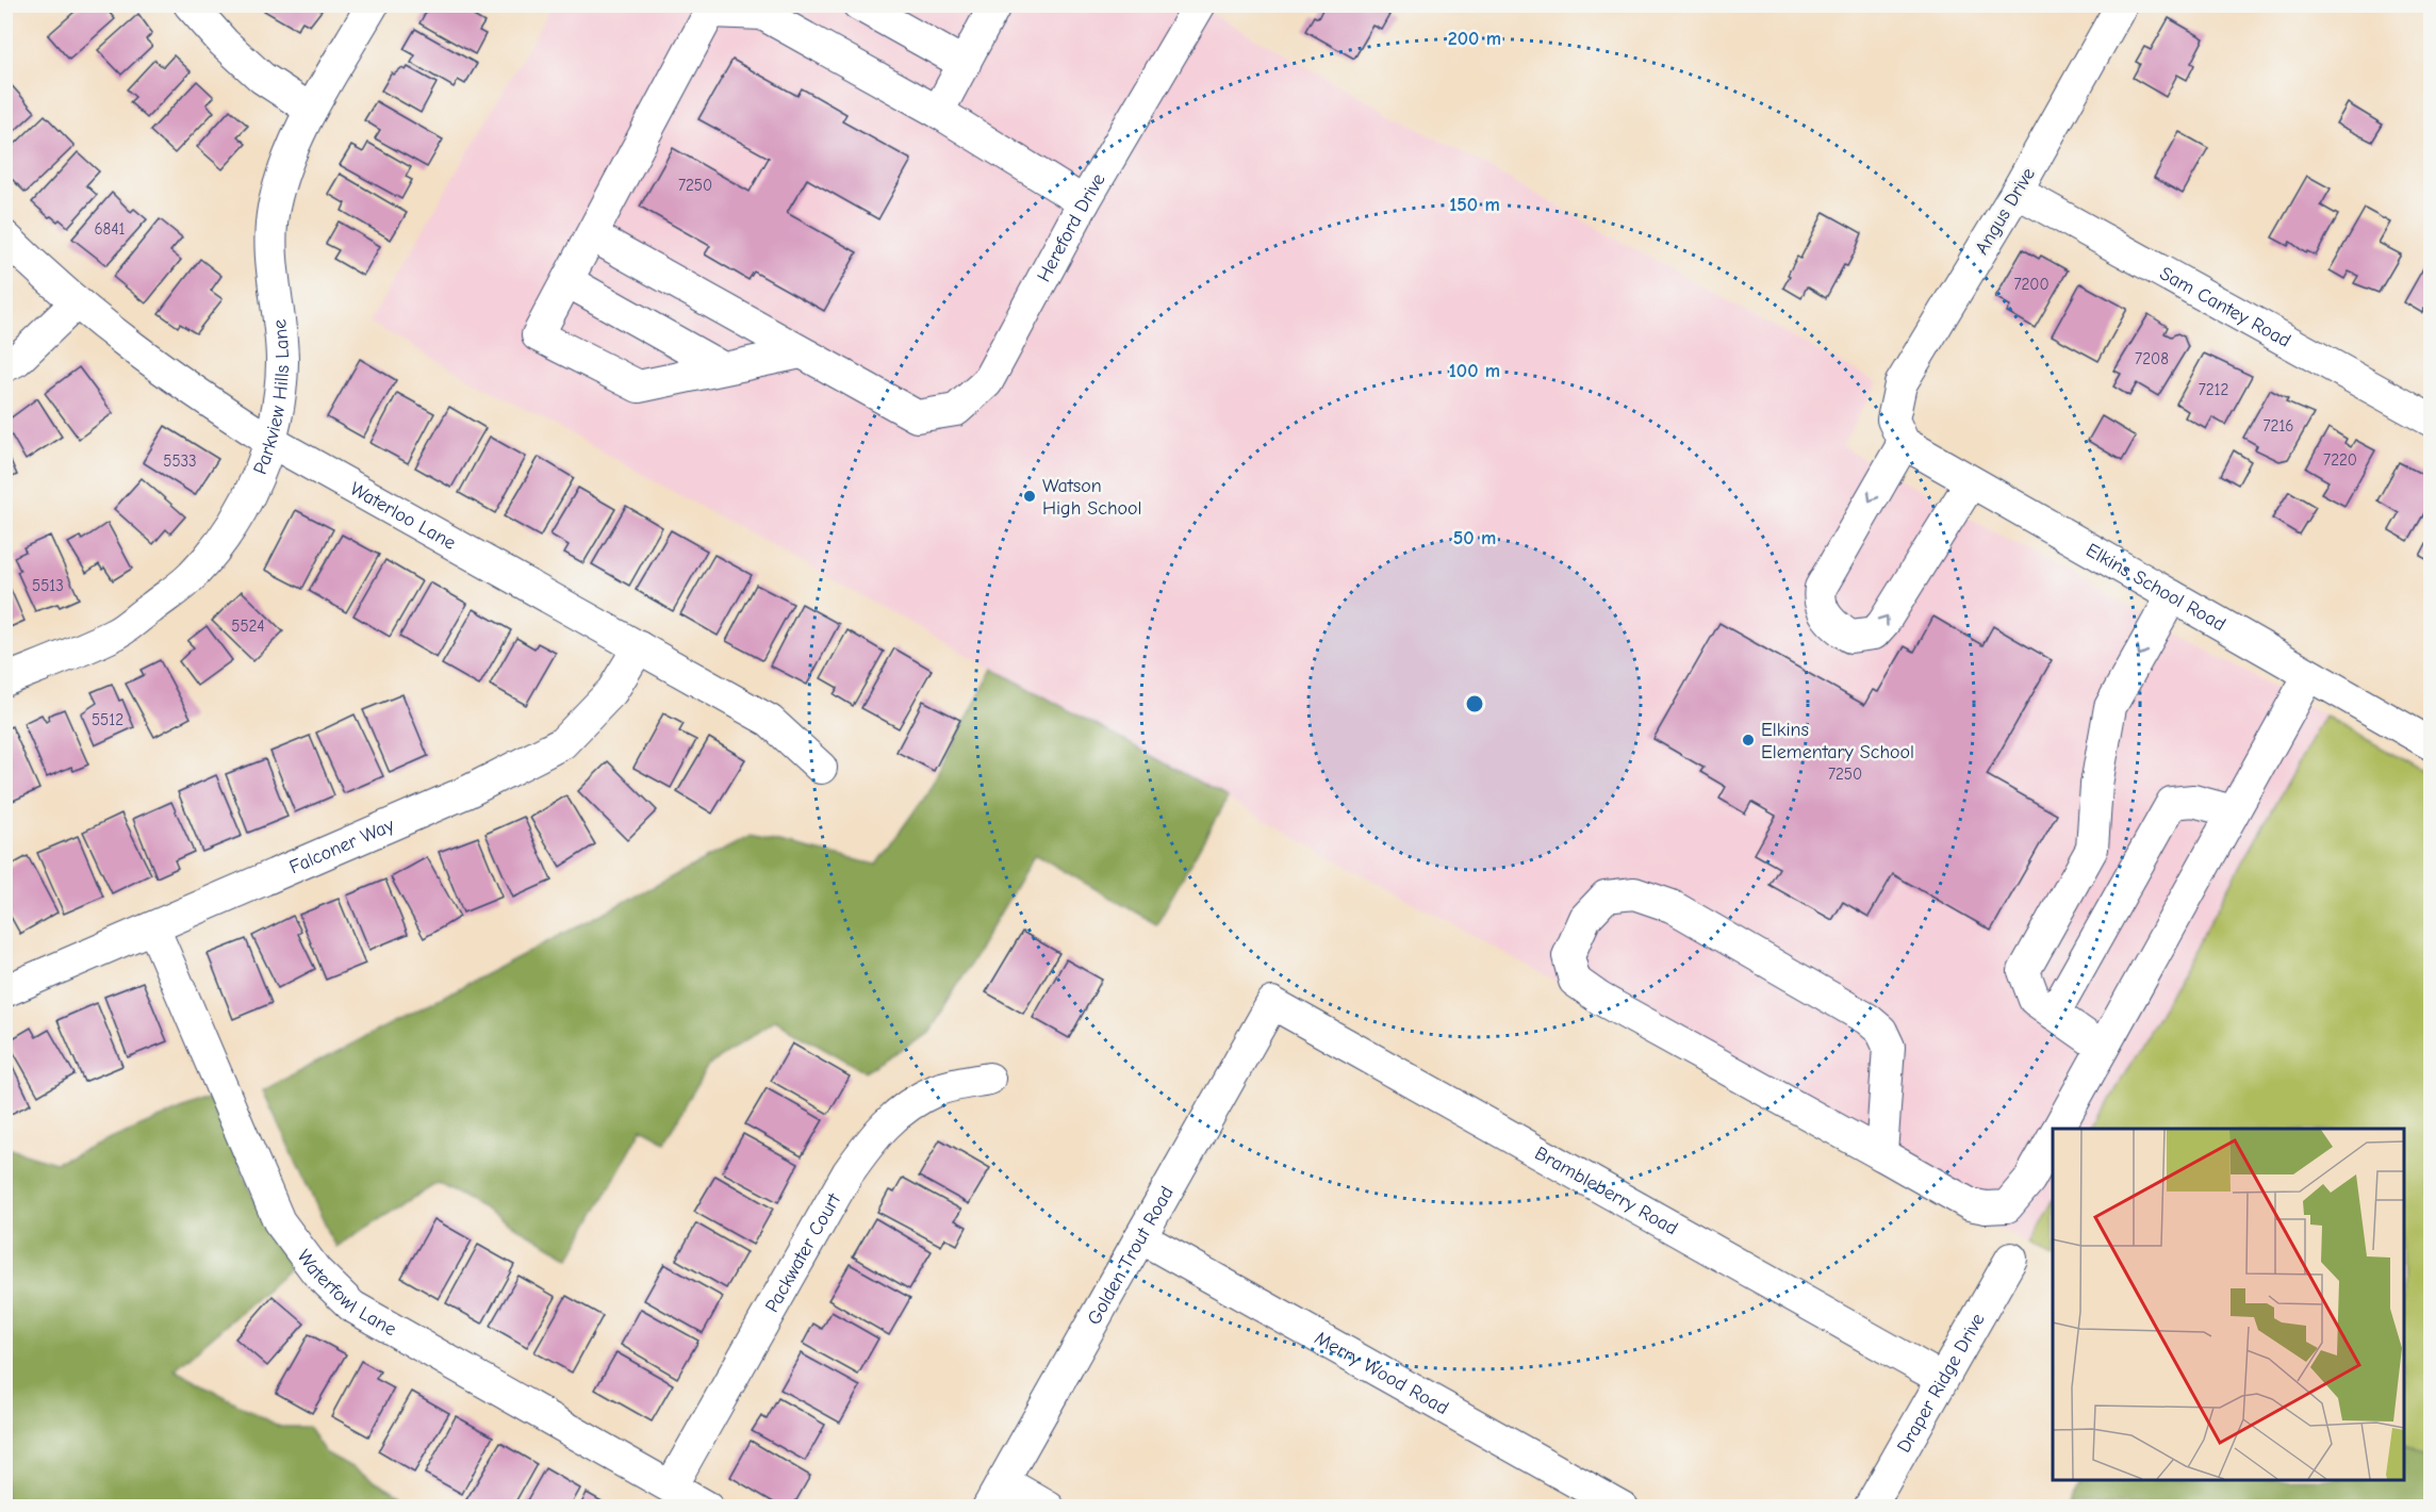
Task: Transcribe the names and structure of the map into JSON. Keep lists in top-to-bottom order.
{
  "streets": {
    "street": [
      "Angus Drive",
      "Hereford Drive",
      "Sam Cantey Road",
      "Parkview Hills Lane",
      "Waterloo Lane",
      "Elkins School Road",
      "Falconer Way",
      "Brambleberry Road",
      "Packwater Court",
      "Golden Trout Road",
      "Waterfowl Lane",
      "Merry Wood Road",
      "Draper Ridge Drive"
    ]
  },
  "crossings": [
    ["Angus Drive", "Sam Cantey Road"],
    ["Angus Drive", "Elkins School Road"],
    ["Parkview Hills Lane", "Waterloo Lane"],
    ["Waterloo Lane", "Falconer Way"],
    ["Falconer Way", "Waterfowl Lane"],
    ["Brambleberry Road", "Golden Trout Road"],
    ["Brambleberry Road", "Draper Ridge Drive"],
    ["Packwater Court", "Waterfowl Lane"],
    ["Golden Trout Road", "Merry Wood Road"]
  ],
  "places": ["Watson High School", "Elkins Elementary School"],
  "house_numbers": [
    "7250",
    "6841",
    "7200",
    "7208",
    "7212",
    "7216",
    "7220",
    "5533",
    "5513",
    "5524",
    "5512",
    "7250"
  ],
  "rings": [
    "200 m",
    "150 m",
    "100 m",
    "50 m"
  ]
}
